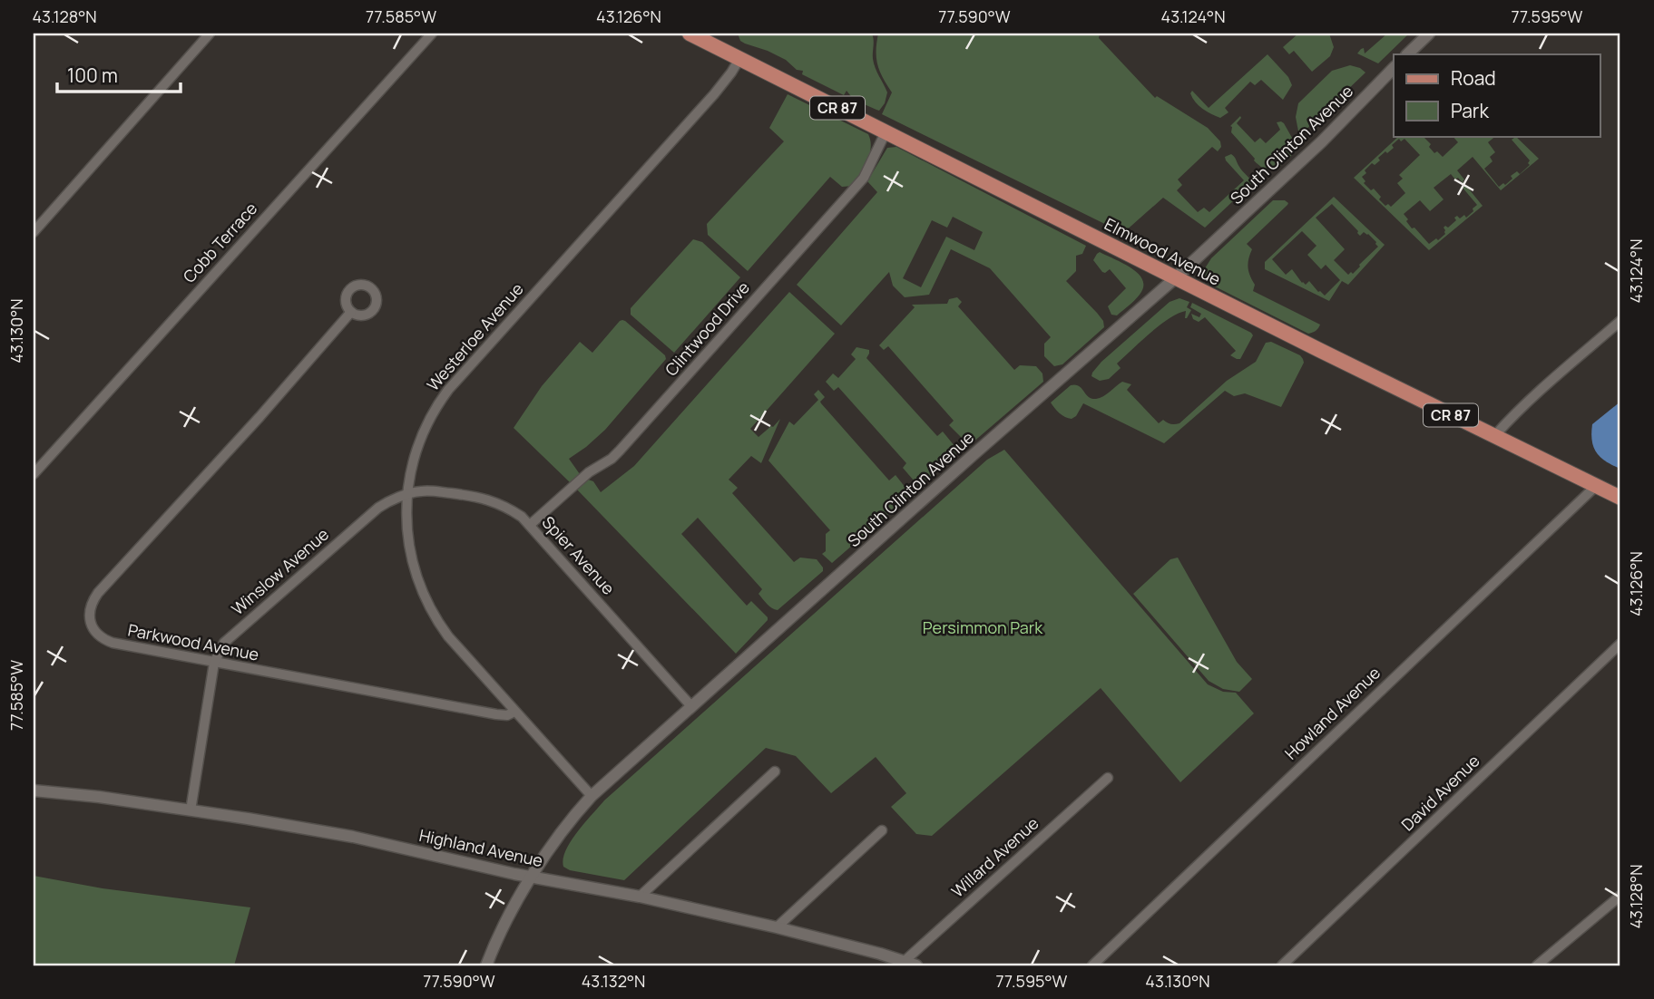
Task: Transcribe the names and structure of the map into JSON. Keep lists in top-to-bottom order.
{
  "streets": {
    "main road": ["CR 87", "Elmwood Avenue"],
    "street": [
      "South Clinton Avenue",
      "Cobb Terrace",
      "Clintwood Drive",
      "Westerloe Avenue",
      "Spier Avenue",
      "Winslow Avenue",
      "Parkwood Avenue",
      "Howland Avenue",
      "David Avenue",
      "Highland Avenue",
      "Willard Avenue"
    ]
  },
  "crossings": [
    ["South Clinton Avenue", "Elmwood Avenue"],
    ["South Clinton Avenue", "Westerloe Avenue"],
    ["South Clinton Avenue", "Spier Avenue"],
    ["South Clinton Avenue", "Highland Avenue"],
    ["Elmwood Avenue", "Clintwood Drive"],
    ["Elmwood Avenue", "Westerloe Avenue"],
    ["Elmwood Avenue", "Howland Avenue"],
    ["Clintwood Drive", "Spier Avenue"],
    ["Westerloe Avenue", "Spier Avenue"],
    ["Westerloe Avenue", "Winslow Avenue"],
    ["Westerloe Avenue", "Parkwood Avenue"],
    ["Spier Avenue", "Winslow Avenue"],
    ["Winslow Avenue", "Parkwood Avenue"],
    ["Winslow Avenue", "Highland Avenue"],
    ["Highland Avenue", "Willard Avenue"]
  ],
  "parks": ["Persimmon Park"],
  "legend": ["Road", "Park"],
  "scale_bar": "100 m",
  "coordinates": [
    "43.128°N",
    "77.585°W",
    "43.126°N",
    "77.590°W",
    "43.124°N",
    "77.595°W",
    "43.130°N",
    "43.132°N"
  ]
}
